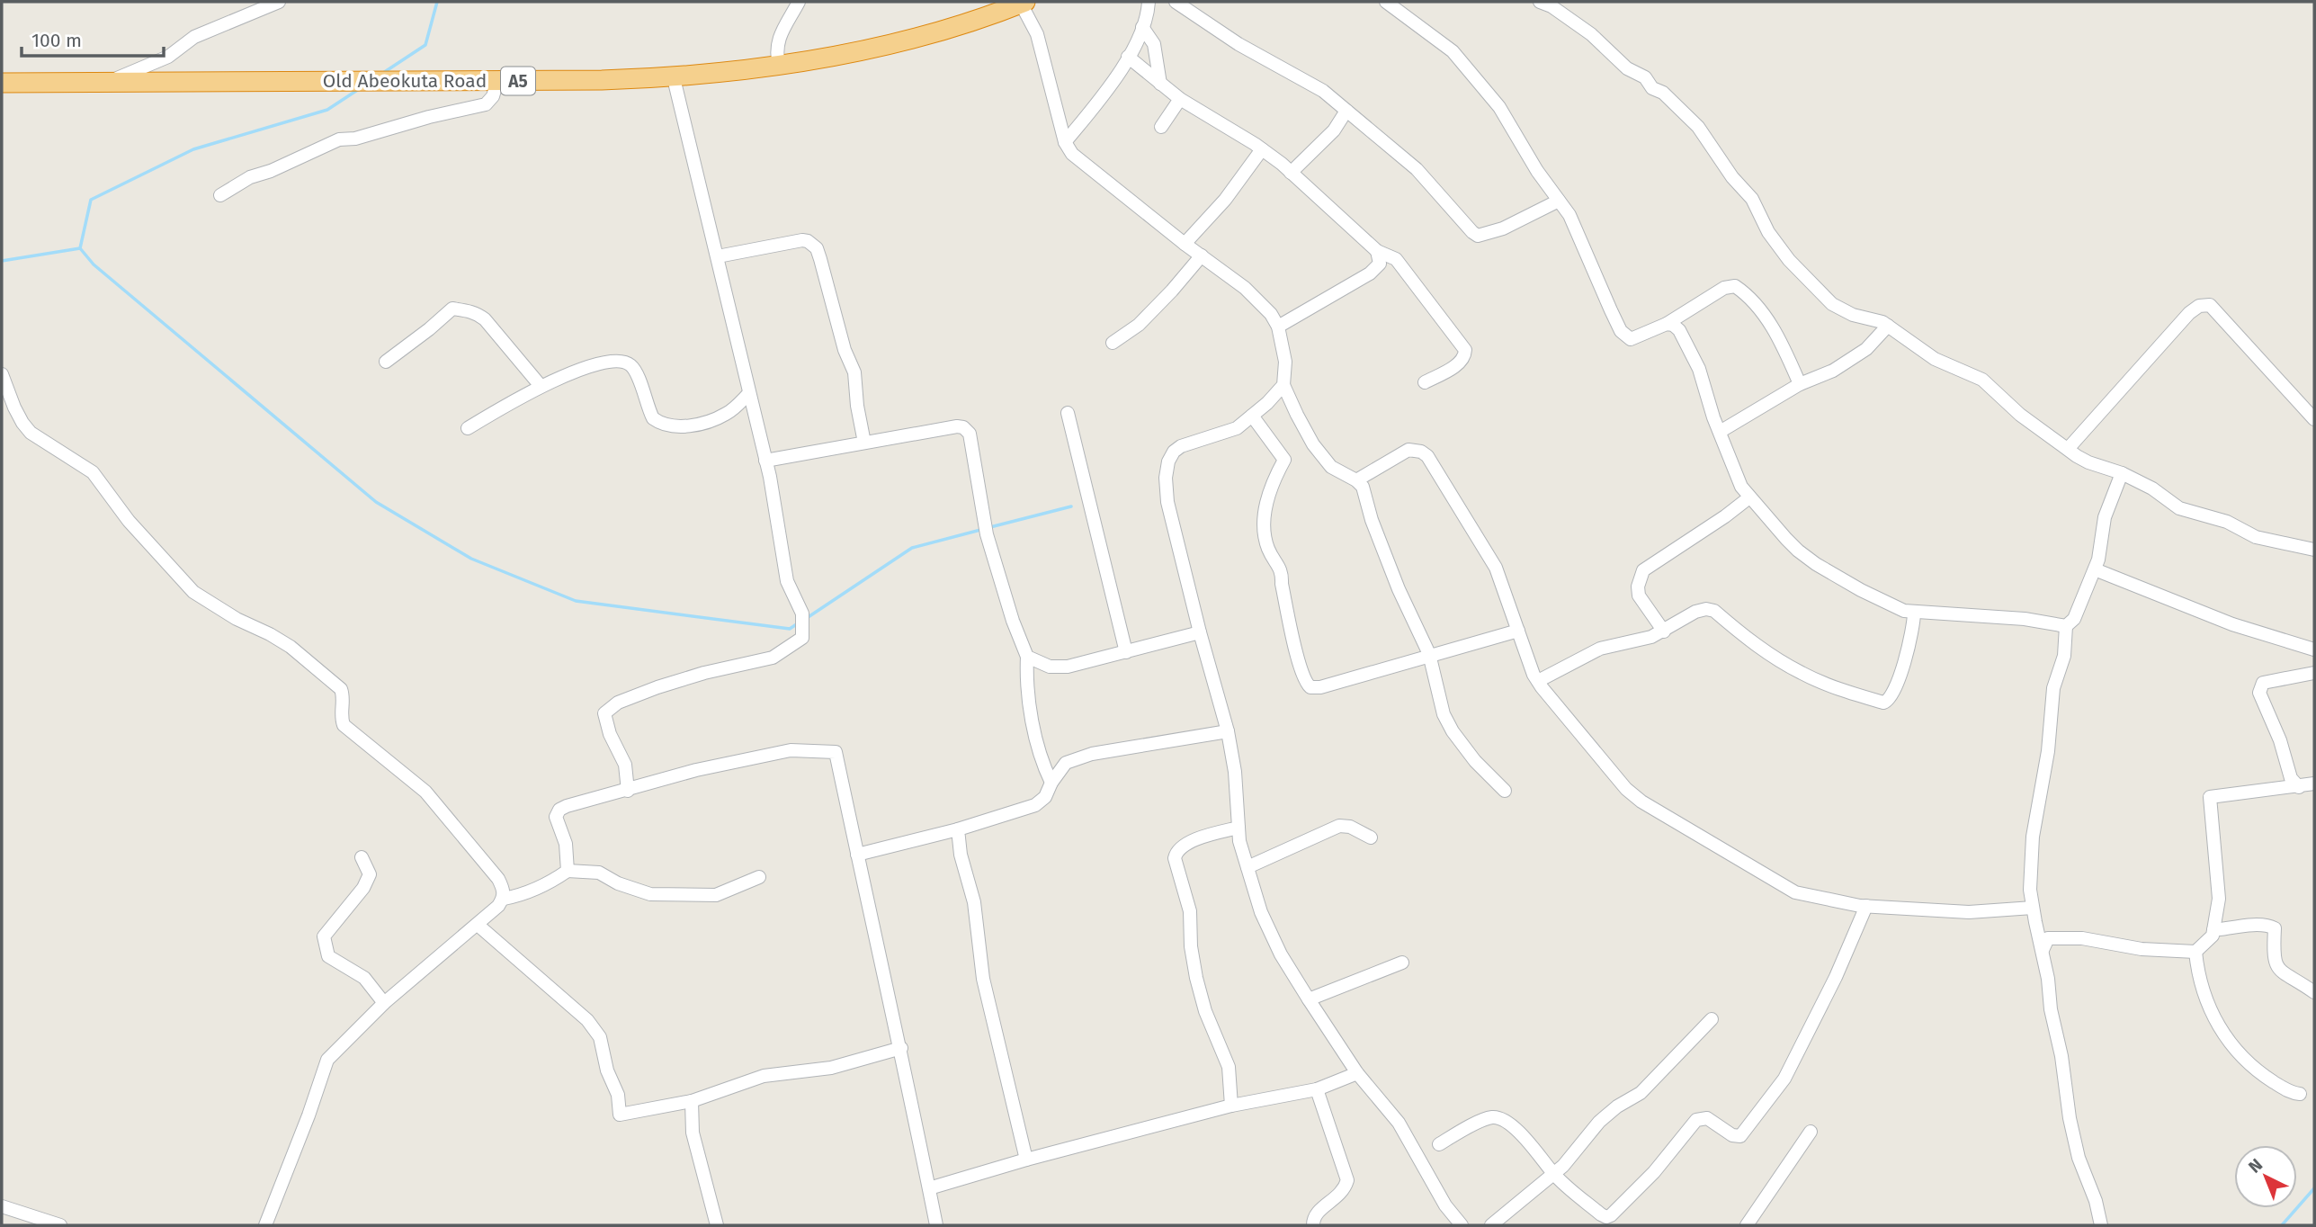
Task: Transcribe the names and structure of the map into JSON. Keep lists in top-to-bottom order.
{
  "streets": {
    "highway": ["Old Abeokuta Road", "A5"]
  },
  "scale_bar": "100 m",
  "north": "top left"
}
